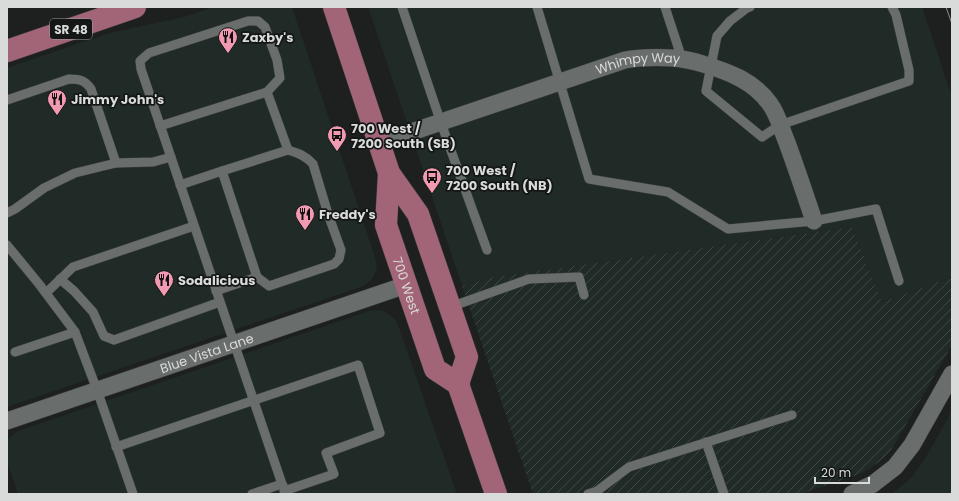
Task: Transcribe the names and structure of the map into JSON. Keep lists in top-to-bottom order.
{
  "streets": {
    "main road": ["SR 48", "700 West"],
    "street": ["Whimpy Way", "Blue Vista Lane"]
  },
  "crossings": [
    ["Whimpy Way", "700 West"],
    ["700 West", "Blue Vista Lane"]
  ],
  "places": {
    "restaurant": [
      "Zaxby's",
      "Jimmy John's",
      "Freddy's",
      "Sodalicious"
    ],
    "bus stop": ["700 West / 7200 South (SB)", "700 West / 7200 South (NB)"]
  },
  "scale_bar": "20 m"
}
